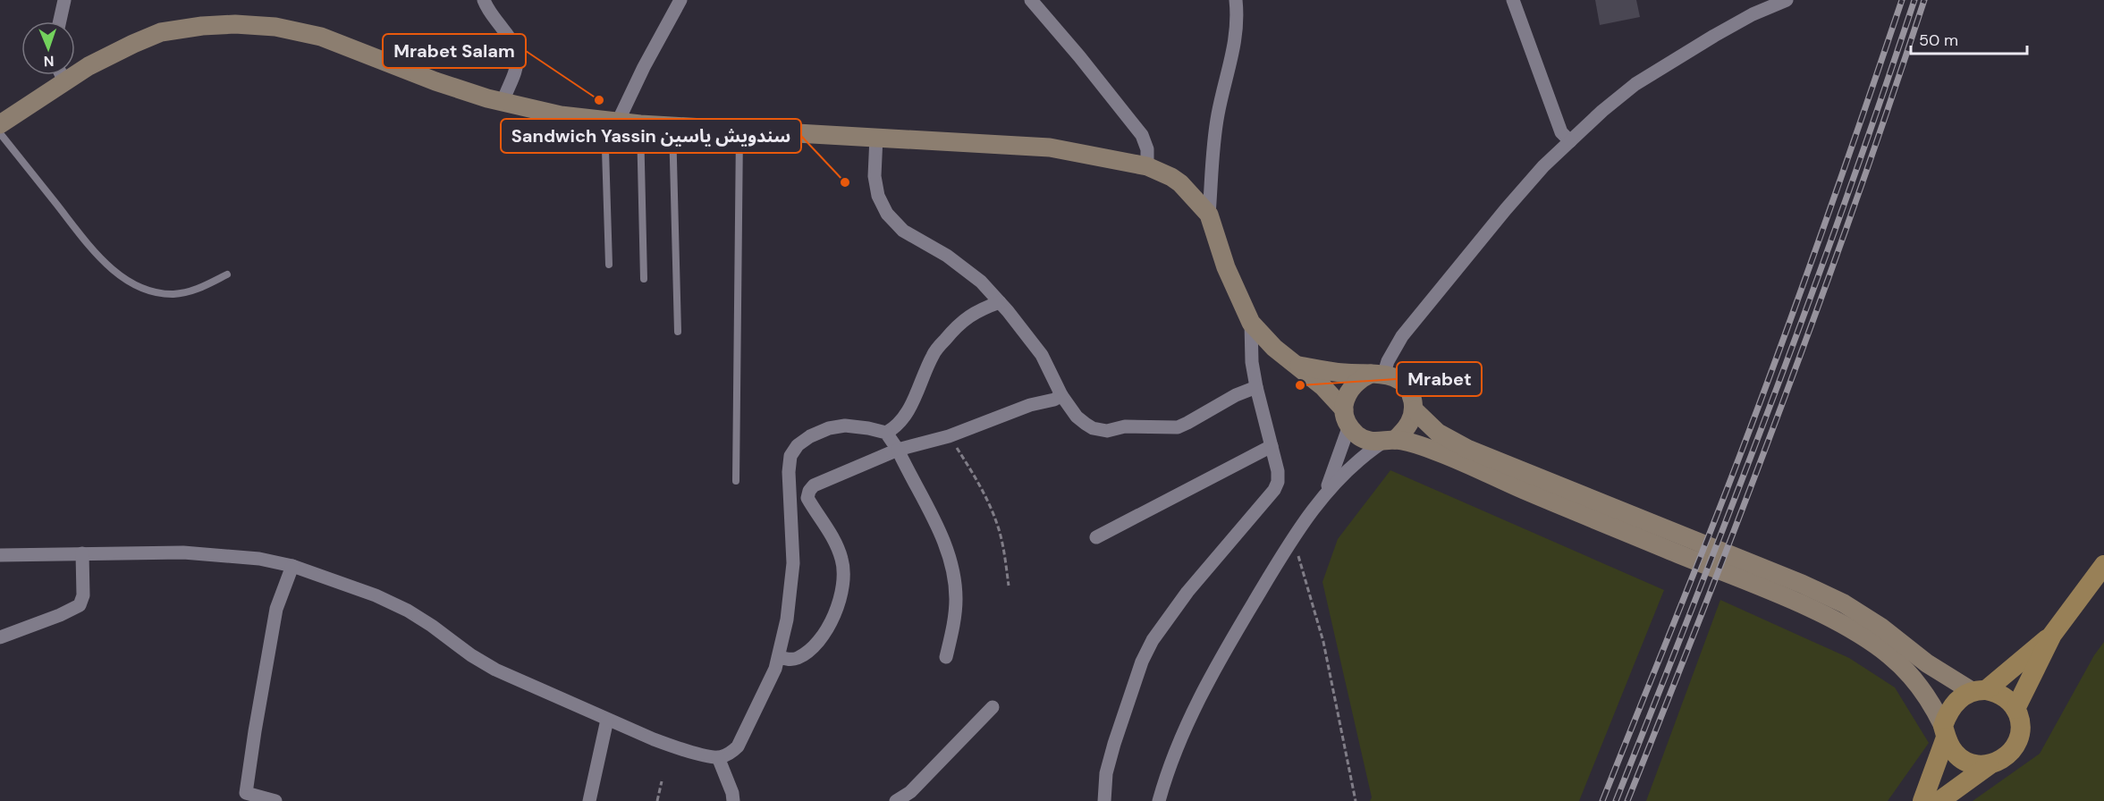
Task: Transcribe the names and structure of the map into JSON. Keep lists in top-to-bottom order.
{
  "places": ["Mrabet Salam", "Sandwich Yassin سندويش ياسين", "Mrabet"],
  "scale_bar": "50 m",
  "north": "bottom"
}
